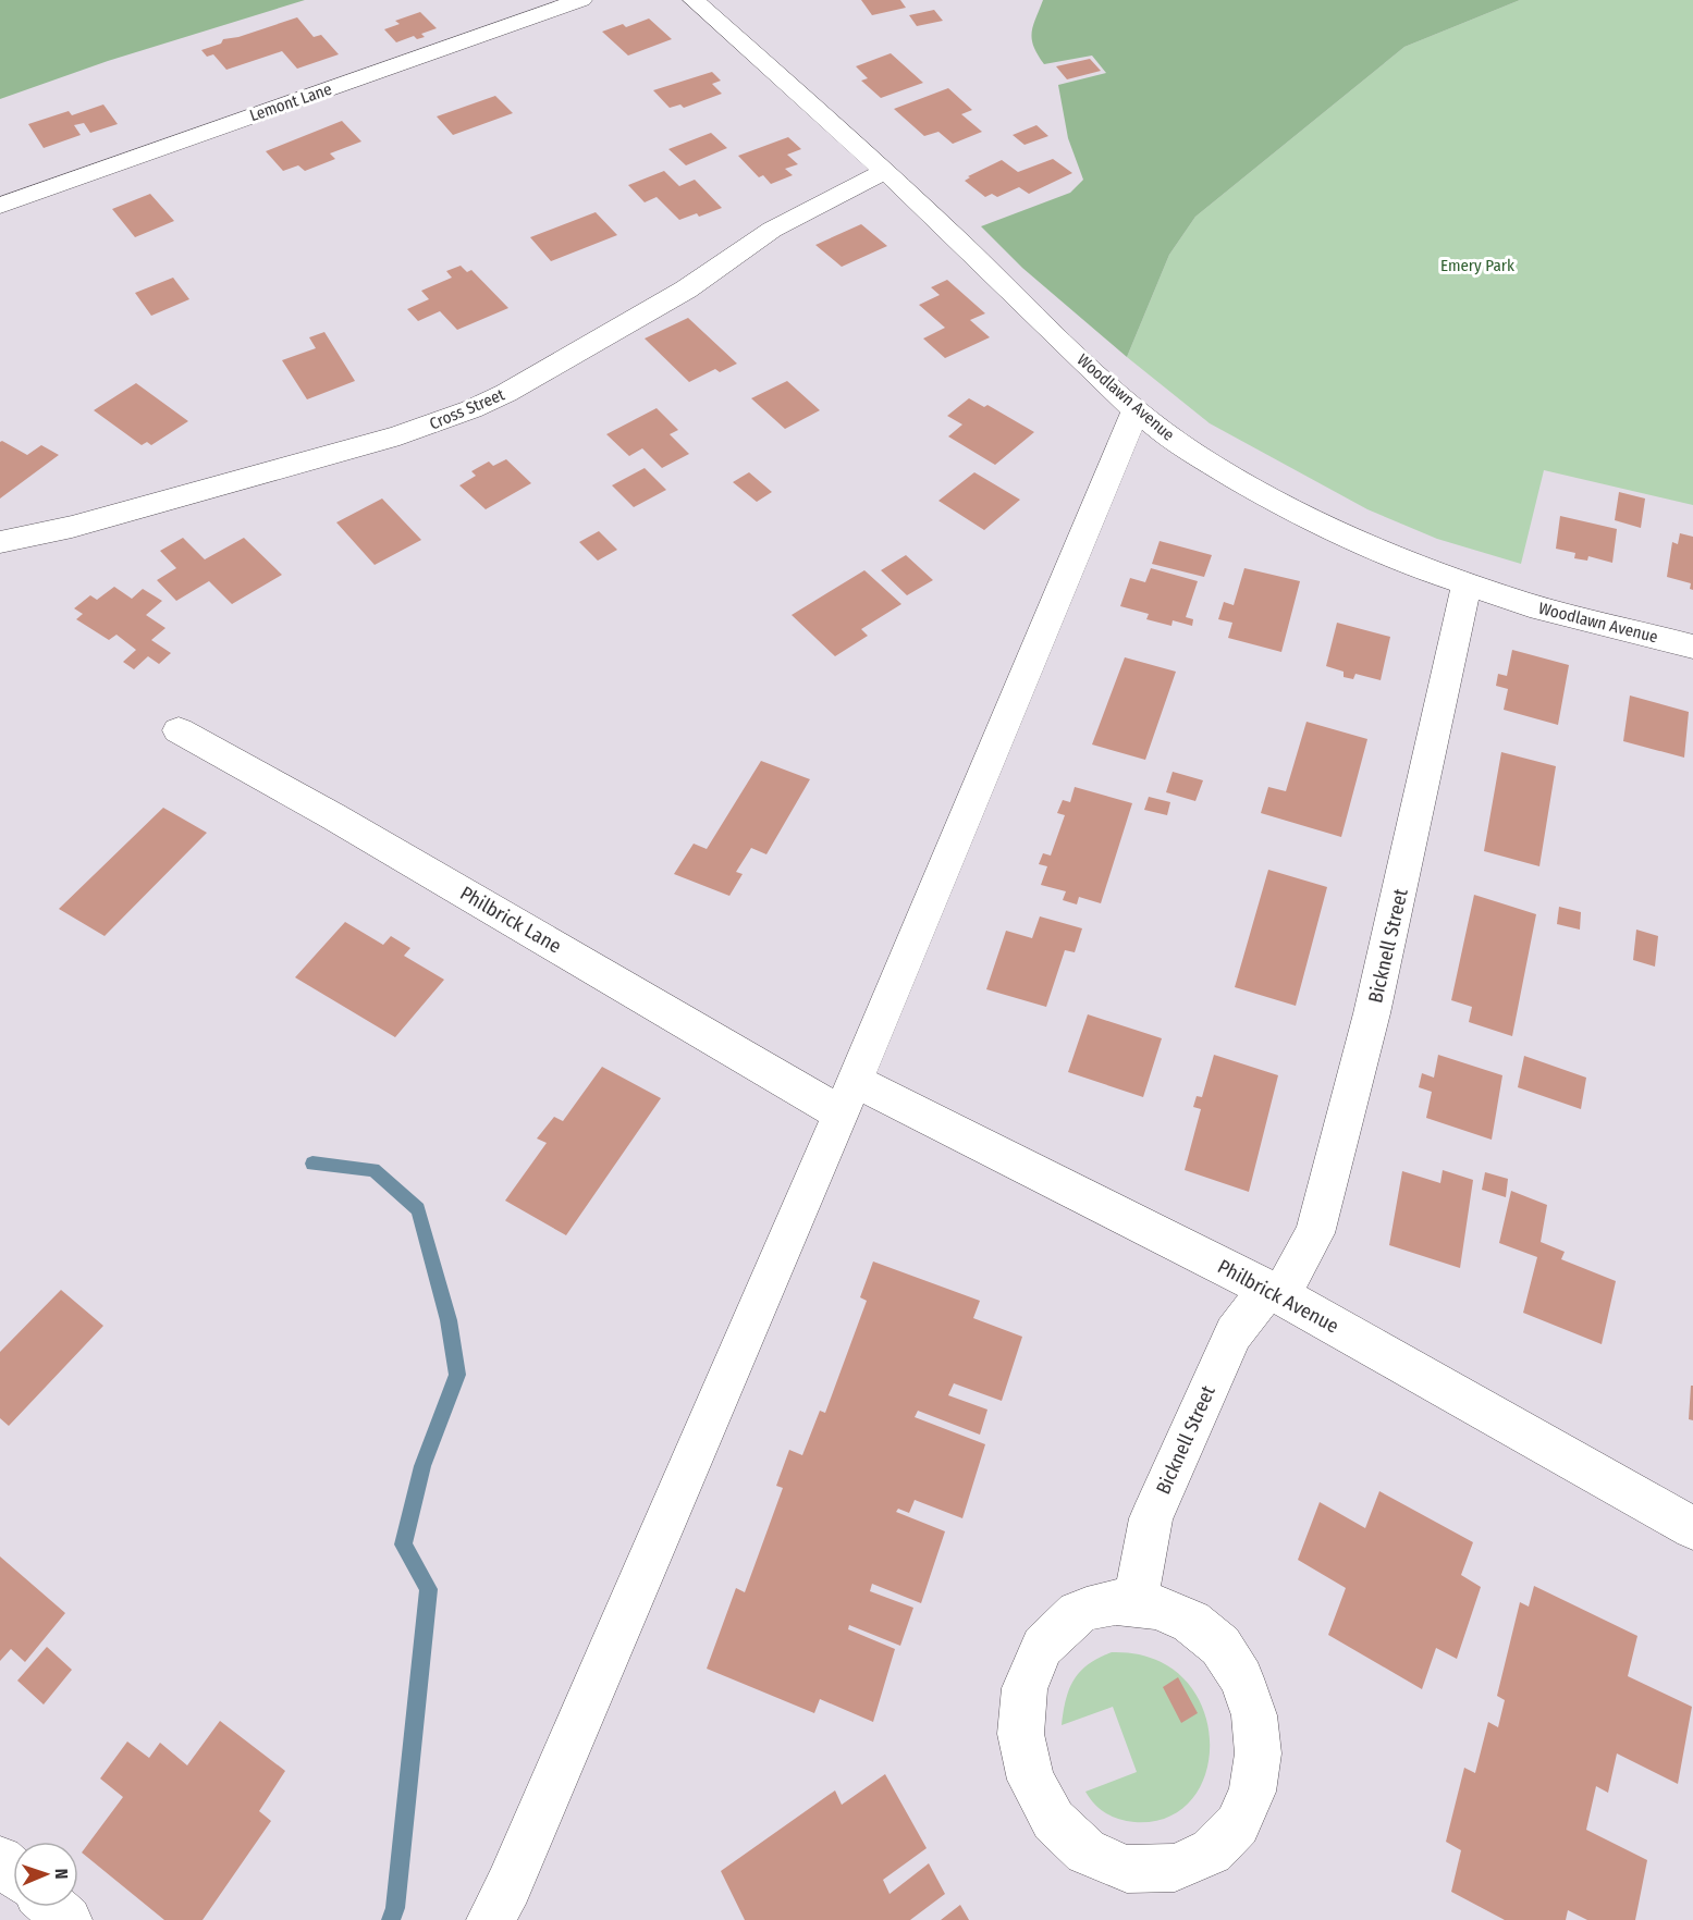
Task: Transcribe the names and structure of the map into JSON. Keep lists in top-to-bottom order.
{
  "streets": {
    "street": [
      "Lemont Lane",
      "Woodlawn Avenue",
      "Cross Street",
      "Philbrick Lane",
      "Bicknell Street",
      "Philbrick Avenue"
    ]
  },
  "crossings": [
    ["Woodlawn Avenue", "Cross Street"],
    ["Woodlawn Avenue", "Bicknell Street"],
    ["Philbrick Lane", "Philbrick Avenue"],
    ["Bicknell Street", "Philbrick Avenue"]
  ],
  "parks": ["Emery Park"],
  "north": "right"
}
